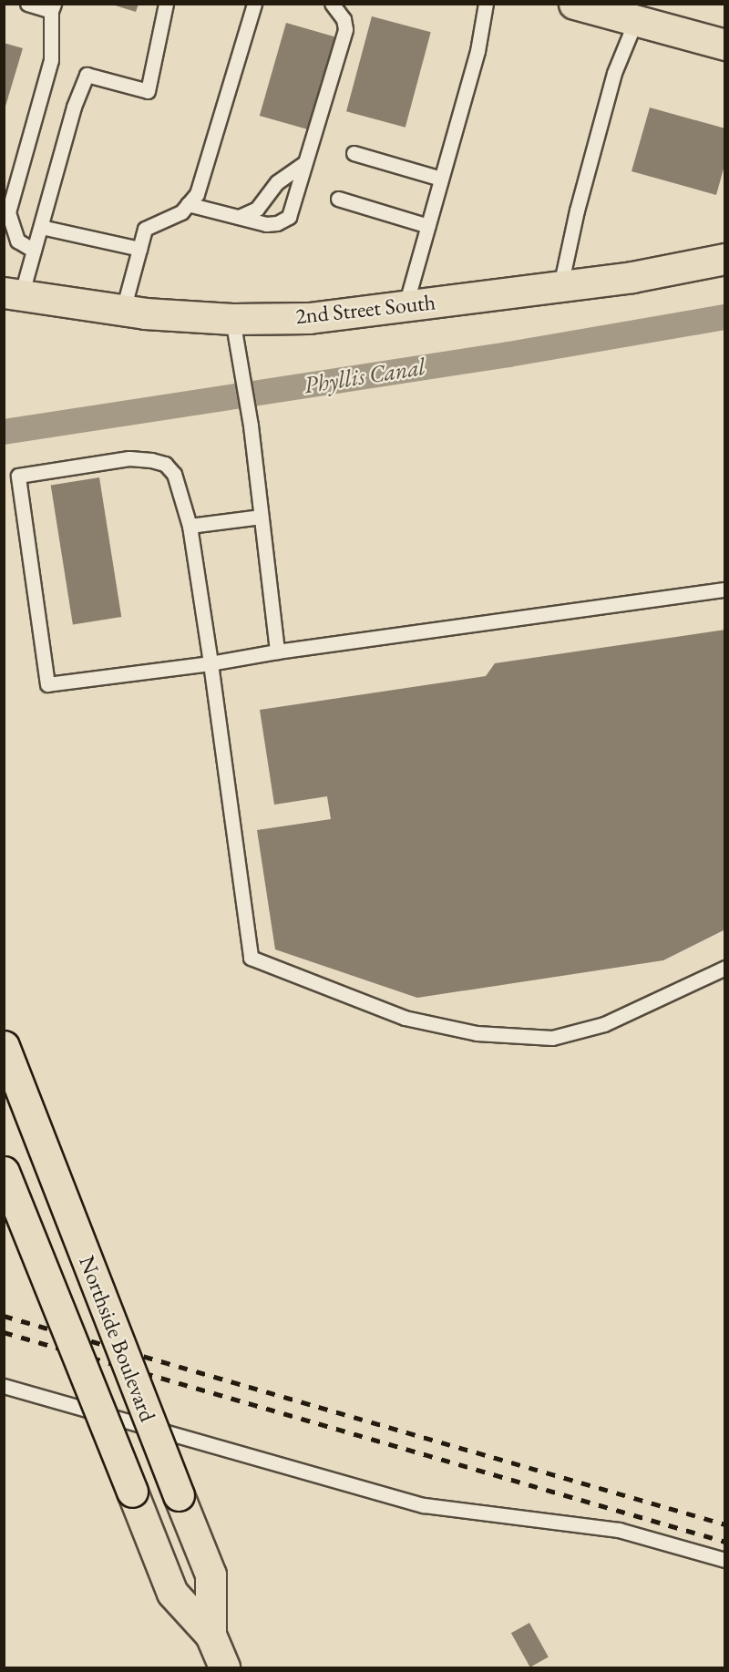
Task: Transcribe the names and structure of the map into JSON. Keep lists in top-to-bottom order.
{
  "streets": {
    "main road": ["2nd Street South", "Northside Boulevard"]
  },
  "water": ["Phyllis Canal"]
}
